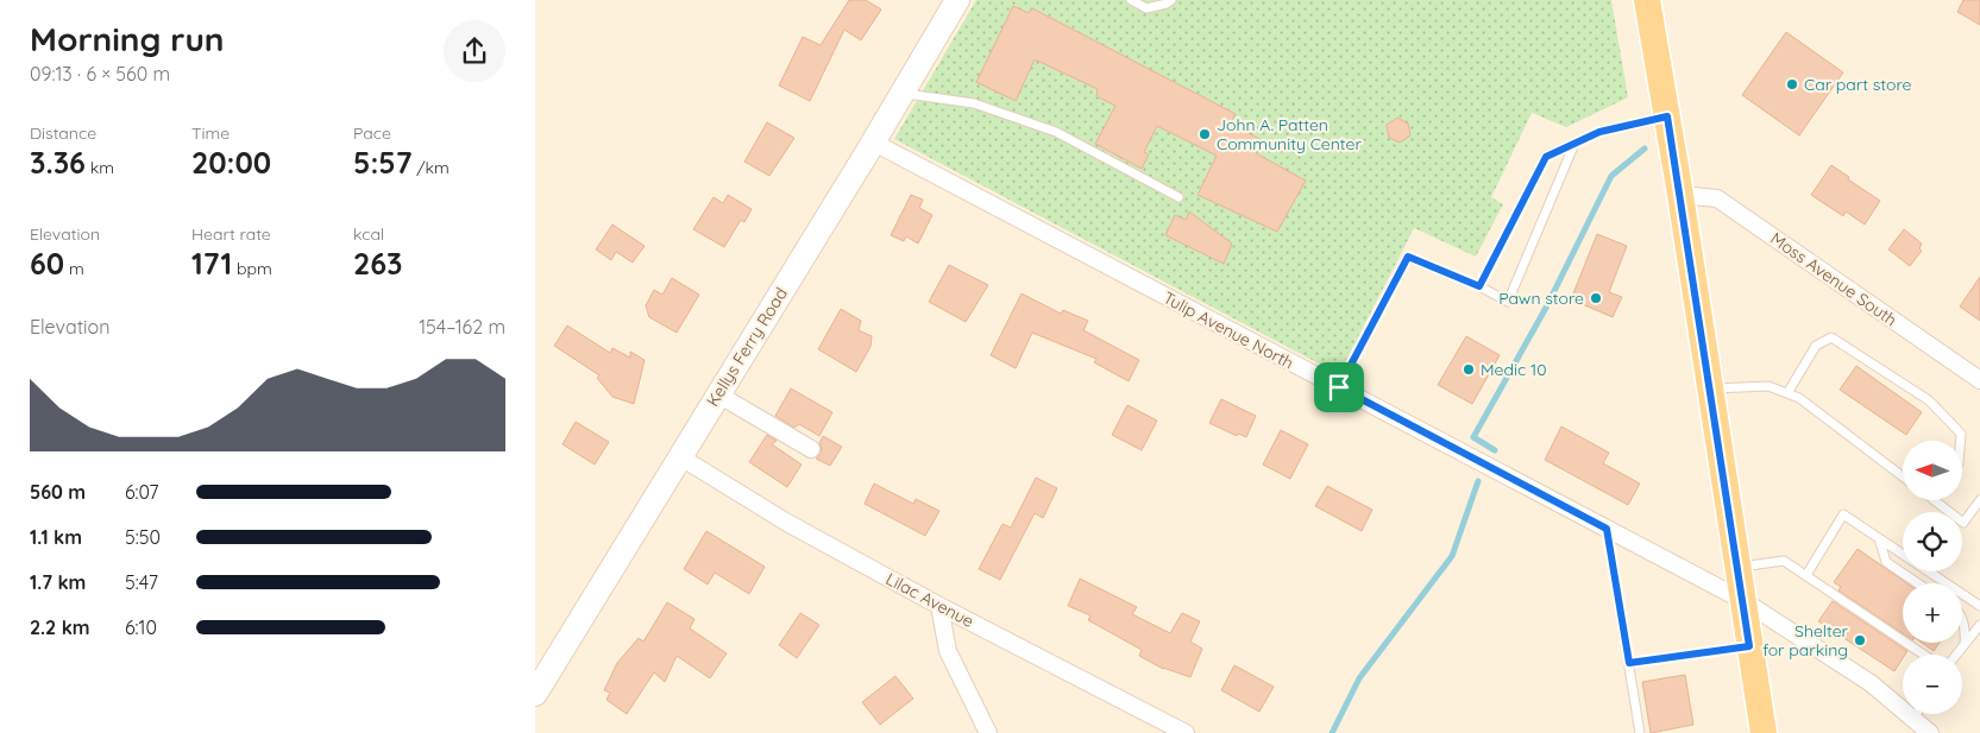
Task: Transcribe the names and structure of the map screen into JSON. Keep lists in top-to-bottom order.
{
  "streets": {
    "street": [
      "Moss Avenue South",
      "Tulip Avenue North",
      "Kellys Ferry Road",
      "Lilac Avenue"
    ]
  },
  "crossings": [
    ["Tulip Avenue North", "Kellys Ferry Road"],
    ["Kellys Ferry Road", "Lilac Avenue"]
  ],
  "places": [
    "Car part store",
    "John A. Patten Community Center",
    "Pawn store",
    "Medic 10",
    "Shelter for parking"
  ],
  "north": "left",
  "page": {
    "heading": ["Morning run", "09:13 · 6 × 560 m"],
    "stats": [
      ["Distance", "3.36 km"],
      ["Time", "20:00"],
      ["Pace", "5:57 /km"],
      ["Elevation", "60 m"],
      ["Heart rate", "171 bpm"],
      ["kcal", "263"]
    ],
    "chart": ["Elevation", "154–162 m"],
    "map_buttons": ["+", "−"],
    "list": [
      {
        "name": "560 m",
        "note": "6:07"
      },
      {
        "name": "1.1 km",
        "note": "5:50"
      },
      {
        "name": "1.7 km",
        "note": "5:47"
      },
      {
        "name": "2.2 km",
        "note": "6:10"
      }
    ]
  }
}
